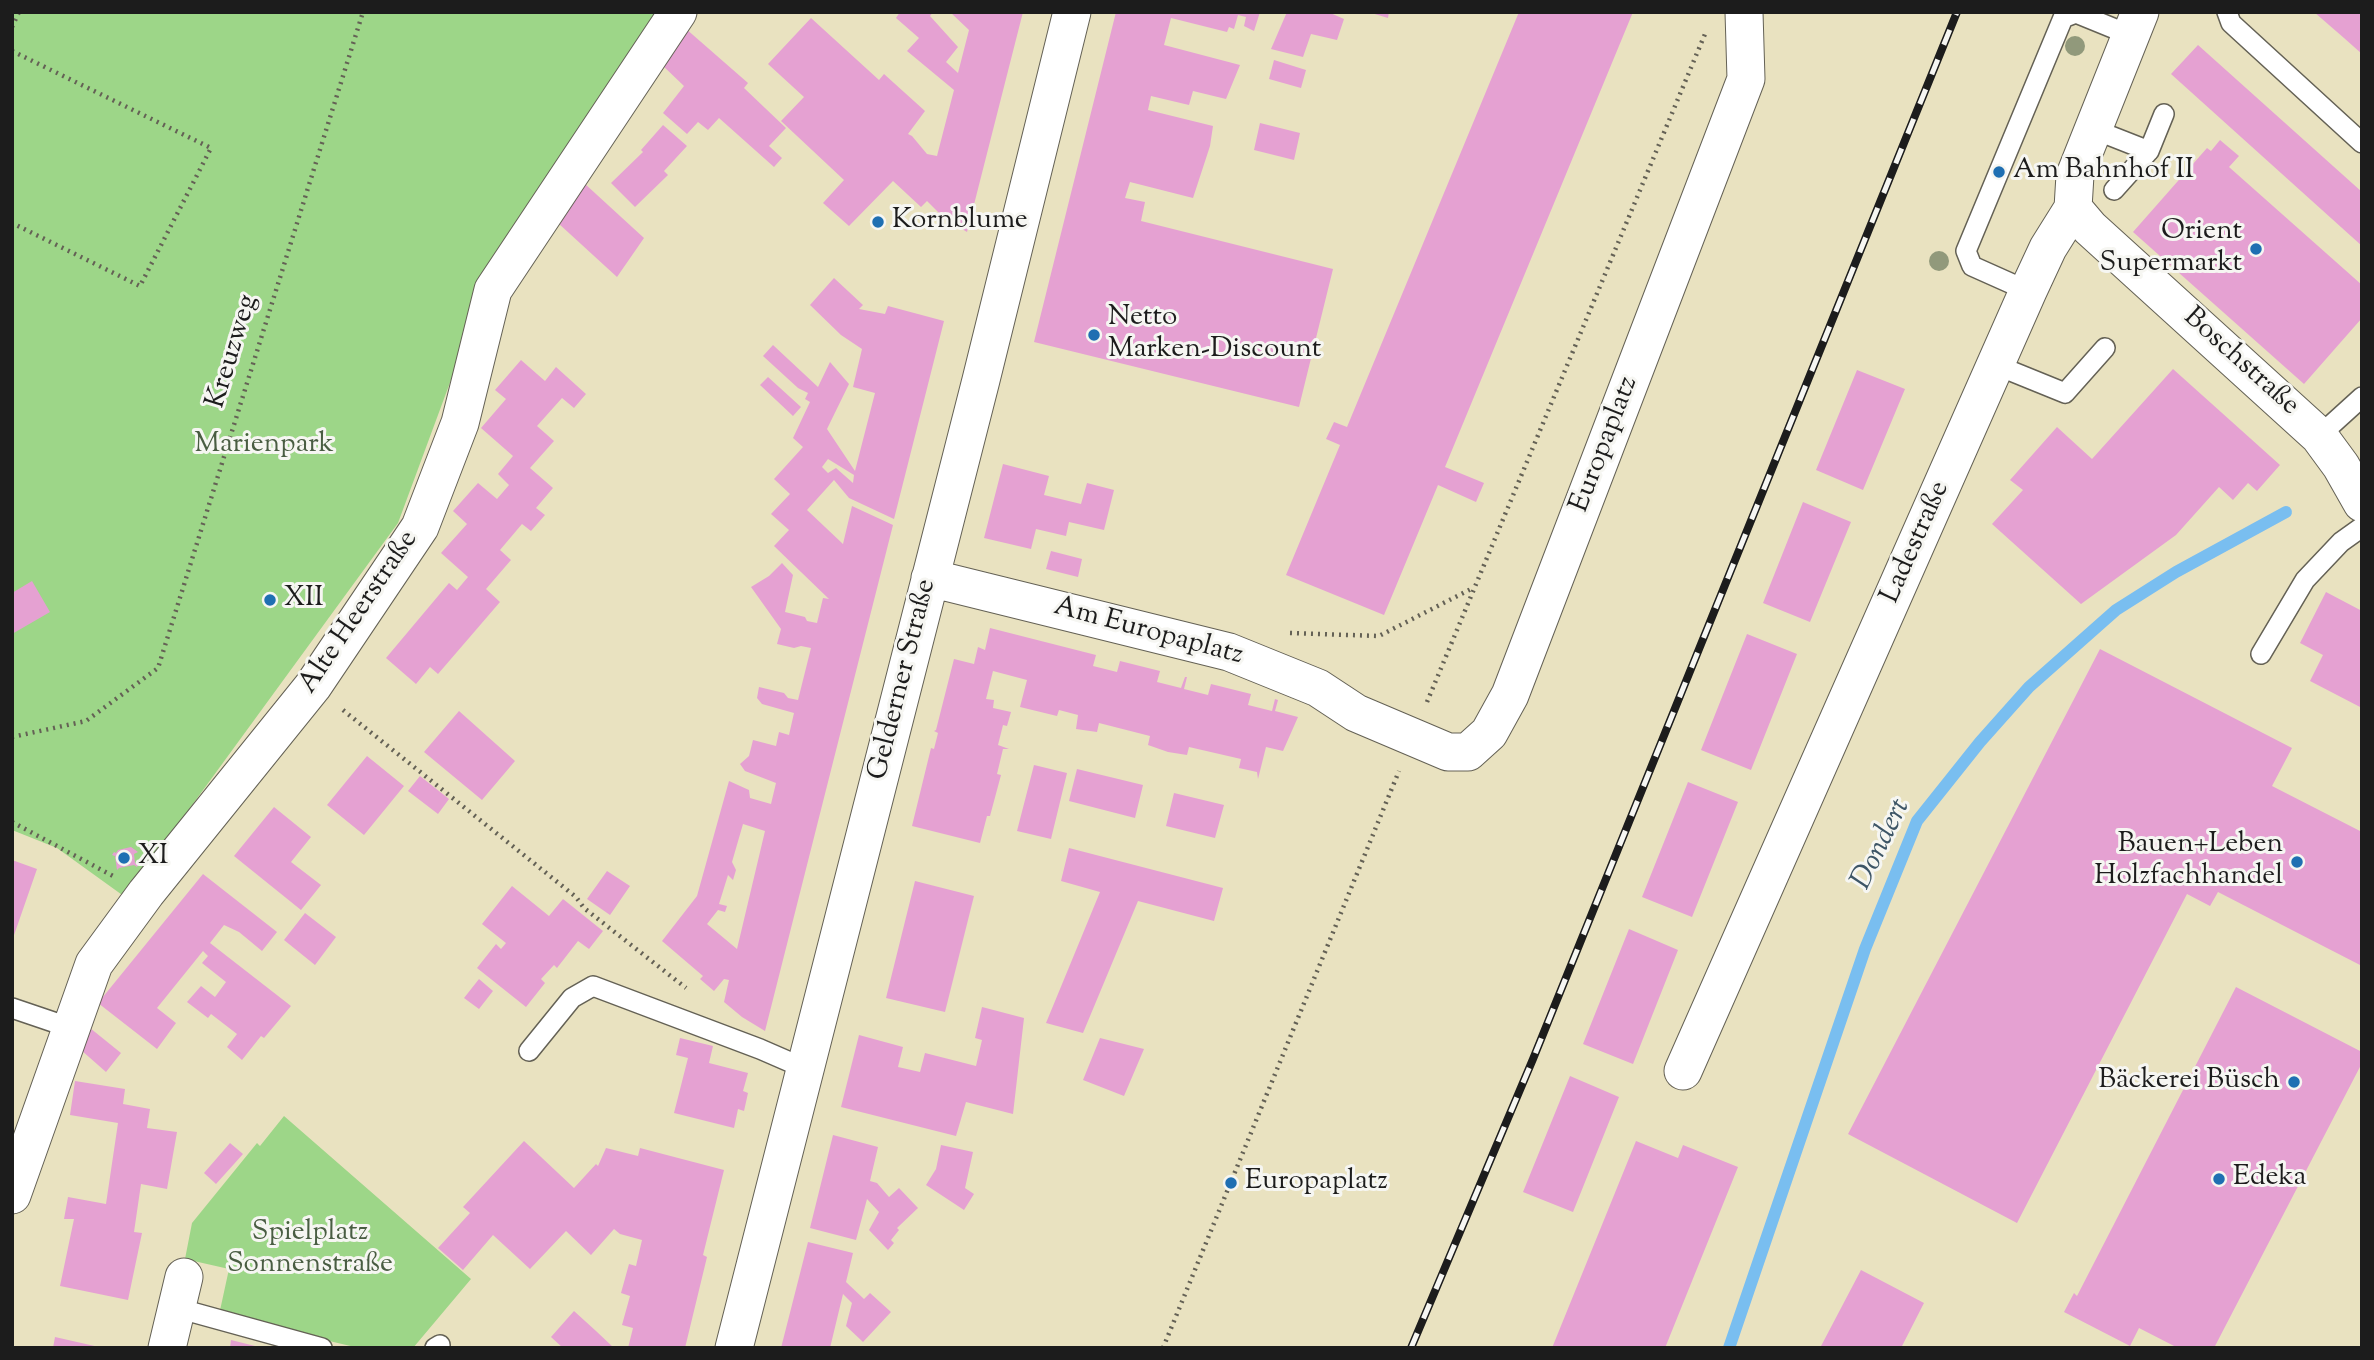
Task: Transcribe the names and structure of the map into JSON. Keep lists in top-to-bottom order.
{
  "streets": {
    "street": [
      "Boschstraße",
      "Europaplatz",
      "Ladestraße",
      "Alte Heerstraße",
      "Am Europaplatz",
      "Gelderner Straße"
    ],
    "path": ["Kreuzweg"]
  },
  "crossings": [
    ["Boschstraße", "Ladestraße"],
    ["Europaplatz", "Am Europaplatz"],
    ["Am Europaplatz", "Gelderner Straße"]
  ],
  "water": ["Dondert"],
  "parks": ["Marienpark", "Spielplatz Sonnenstraße"],
  "places": [
    "Am Bahnhof II",
    "Kornblume",
    "Orient Supermarkt",
    "Netto Marken-Discount",
    "XII",
    "XI",
    "Bauen+Leben Holzfachhandel",
    "Bäckerei Büsch",
    "Edeka",
    "Europaplatz"
  ]
}
